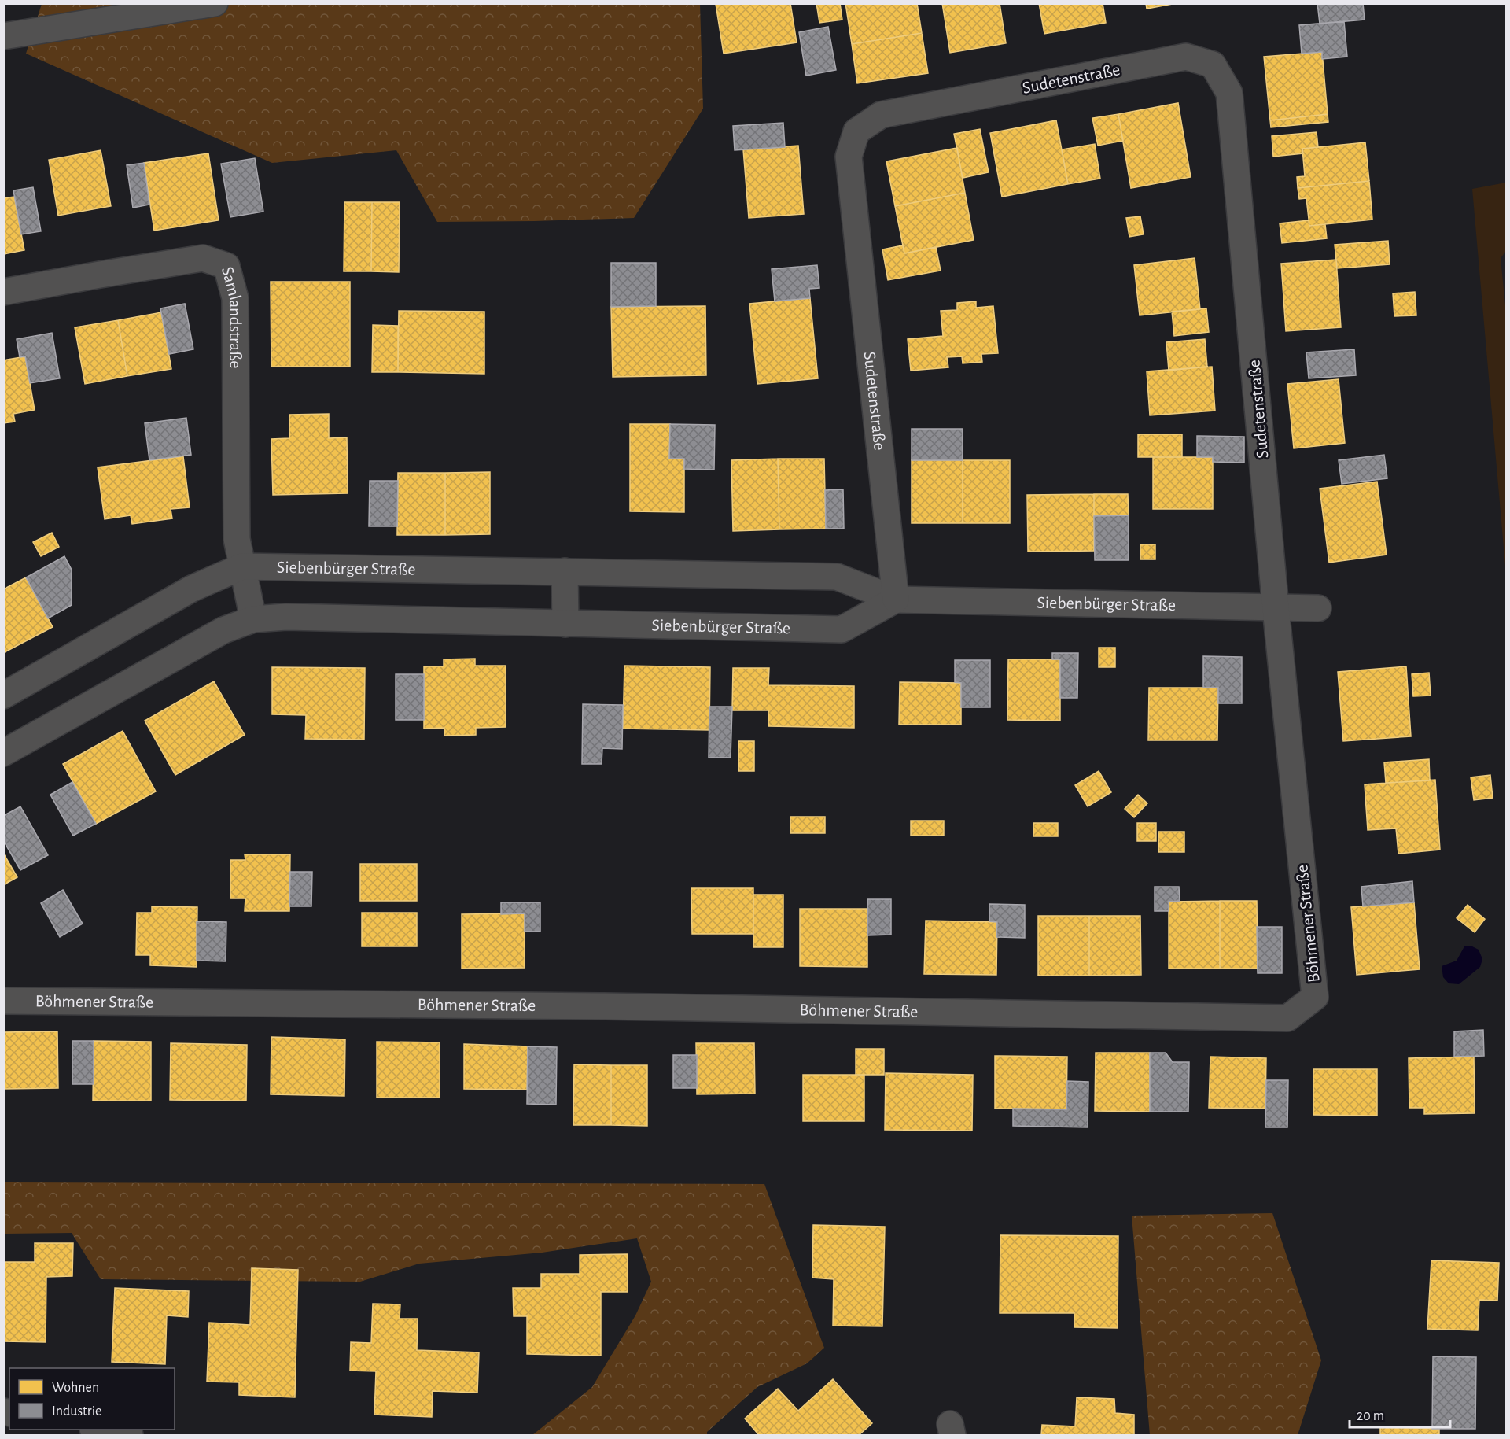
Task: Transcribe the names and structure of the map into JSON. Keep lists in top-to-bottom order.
{
  "streets": {
    "street": [
      "Sudetenstraße",
      "Samlandstraße",
      "Siebenbürger Straße",
      "Böhmener Straße"
    ]
  },
  "crossings": [
    ["Sudetenstraße", "Siebenbürger Straße"],
    ["Sudetenstraße", "Böhmener Straße"],
    ["Samlandstraße", "Siebenbürger Straße"],
    ["Siebenbürger Straße", "Böhmener Straße"]
  ],
  "legend": ["Wohnen", "Industrie"],
  "scale_bar": "20 m"
}
